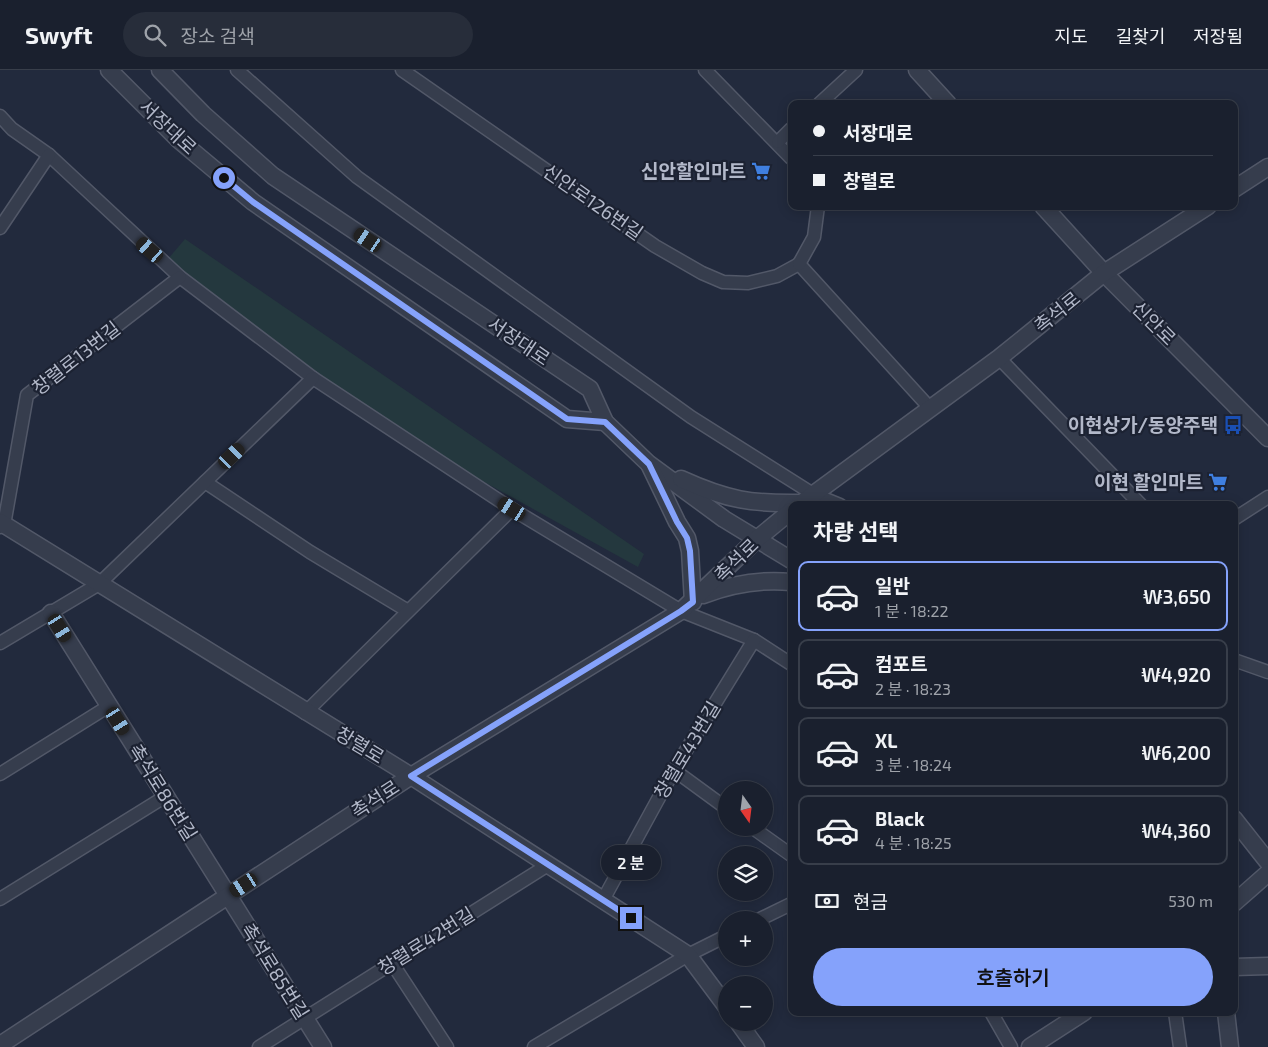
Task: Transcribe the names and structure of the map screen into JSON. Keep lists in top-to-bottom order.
{
  "streets": {
    "street": [
      "서장대로",
      "신안로126번길",
      "촉석로",
      "신안로",
      "창렬로13번길",
      "창렬로",
      "창렬로43번길",
      "촉석로86번길",
      "창렬로42번길",
      "촉석로85번길"
    ]
  },
  "crossings": [
    ["서장대로", "촉석로"],
    ["촉석로", "신안로"],
    ["촉석로", "창렬로"],
    ["촉석로", "촉석로86번길"],
    ["촉석로", "촉석로85번길"],
    ["창렬로13번길", "창렬로"],
    ["창렬로", "창렬로43번길"],
    ["창렬로", "창렬로42번길"],
    ["촉석로86번길", "촉석로85번길"],
    ["창렬로42번길", "촉석로85번길"]
  ],
  "places": {
    "supermarket": ["신안할인마트", "이현 할인마트"],
    "bus stop": ["이현상가/동양주택"]
  },
  "north": "bottom",
  "page": {
    "header": "Swyft",
    "search": "장소 검색",
    "nav": ["지도", "길찾기", "저장됨"],
    "banner": ["서장대로", "창렬로"],
    "heading": "차량 선택",
    "list": [
      {
        "name": "일반",
        "note": "1 분 · 18:22",
        "value": "₩3,650"
      },
      {
        "name": "컴포트",
        "note": "2 분 · 18:23",
        "value": "₩4,920"
      },
      {
        "name": "XL",
        "note": "3 분 · 18:24",
        "value": "₩6,200"
      },
      {
        "name": "Black",
        "note": "4 분 · 18:25",
        "value": "₩4,360"
      }
    ],
    "map_buttons": ["+", "−"],
    "bubble": "2 분",
    "pay": ["현금", "530 m"],
    "buttons": "호출하기"
  }
}
